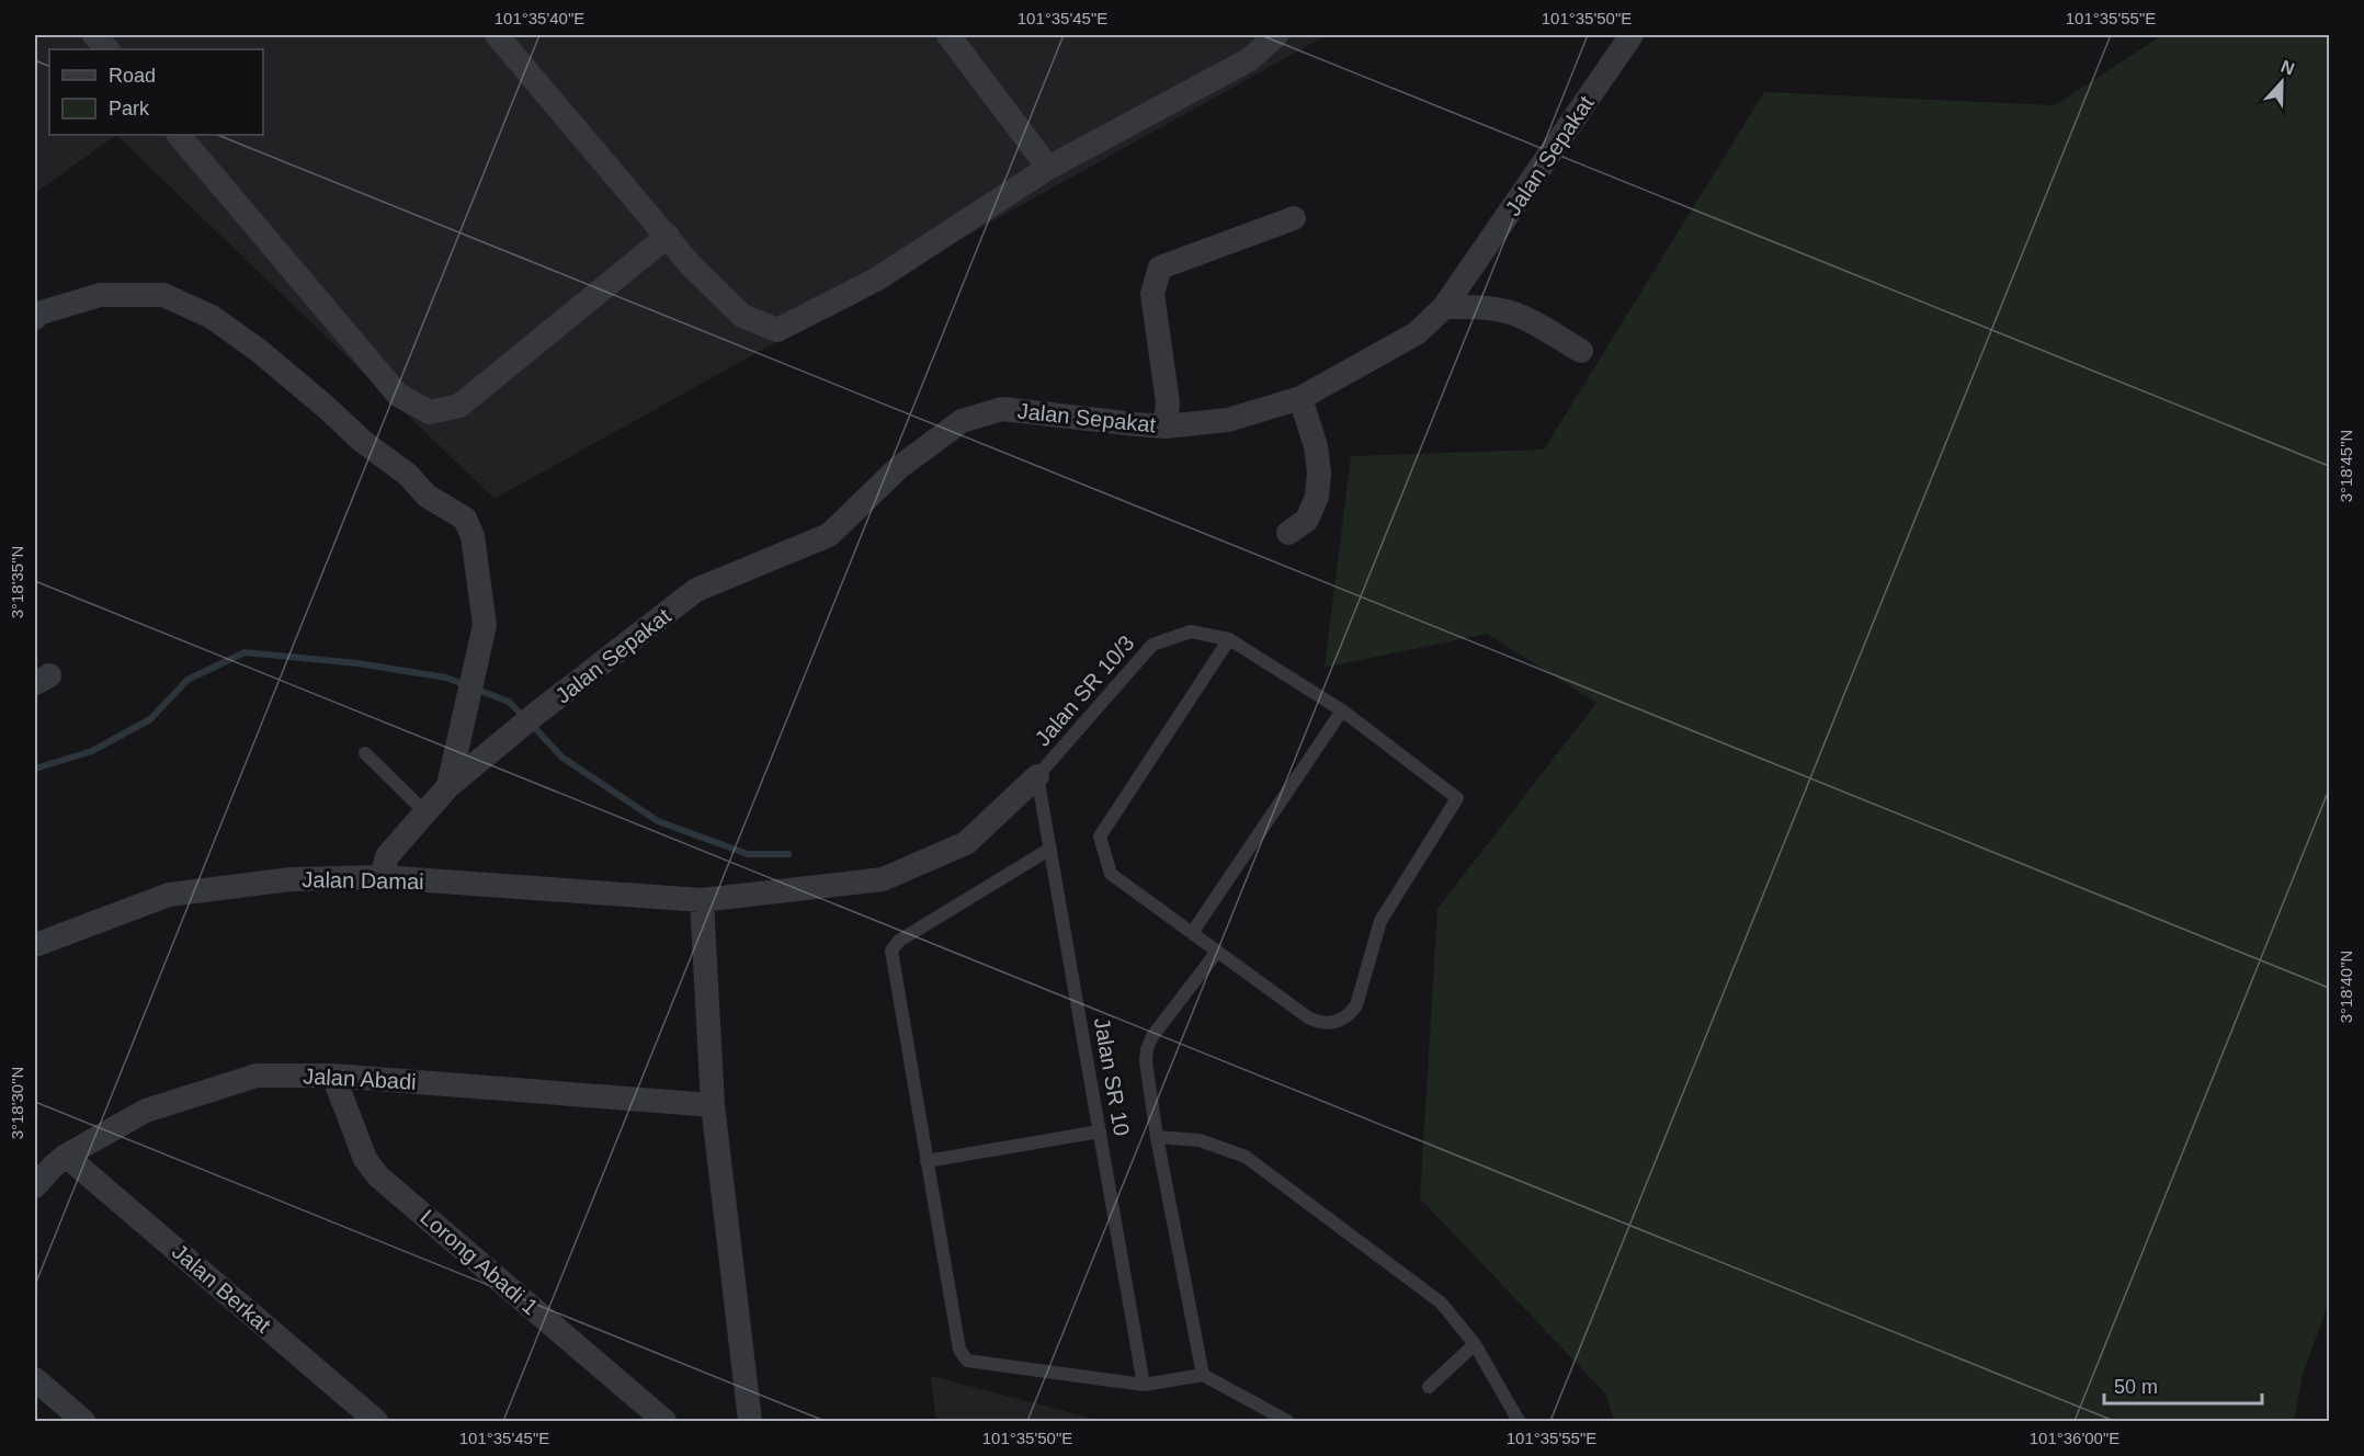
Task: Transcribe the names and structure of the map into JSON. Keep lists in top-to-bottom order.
{
  "streets": {
    "street": [
      "Jalan Sepakat",
      "Jalan Damai",
      "Jalan Abadi",
      "Lorong Abadi 1",
      "Jalan Berkat"
    ],
    "lane": ["Jalan SR 10/3", "Jalan SR 10"]
  },
  "crossings": [
    ["Jalan Sepakat", "Jalan Damai"],
    ["Jalan SR 10/3", "Jalan Damai"],
    ["Jalan SR 10/3", "Jalan SR 10"],
    ["Jalan Damai", "Jalan SR 10"],
    ["Jalan Abadi", "Lorong Abadi 1"],
    ["Jalan Abadi", "Jalan Berkat"]
  ],
  "legend": ["Road", "Park"],
  "scale_bar": "50 m",
  "north": "top",
  "coordinates": [
    "101°35'40\"E",
    "101°35'45\"E",
    "101°35'50\"E",
    "101°35'55\"E",
    "3°18'45\"N",
    "3°18'35\"N",
    "3°18'40\"N",
    "3°18'30\"N",
    "101°36'00\"E"
  ]
}
